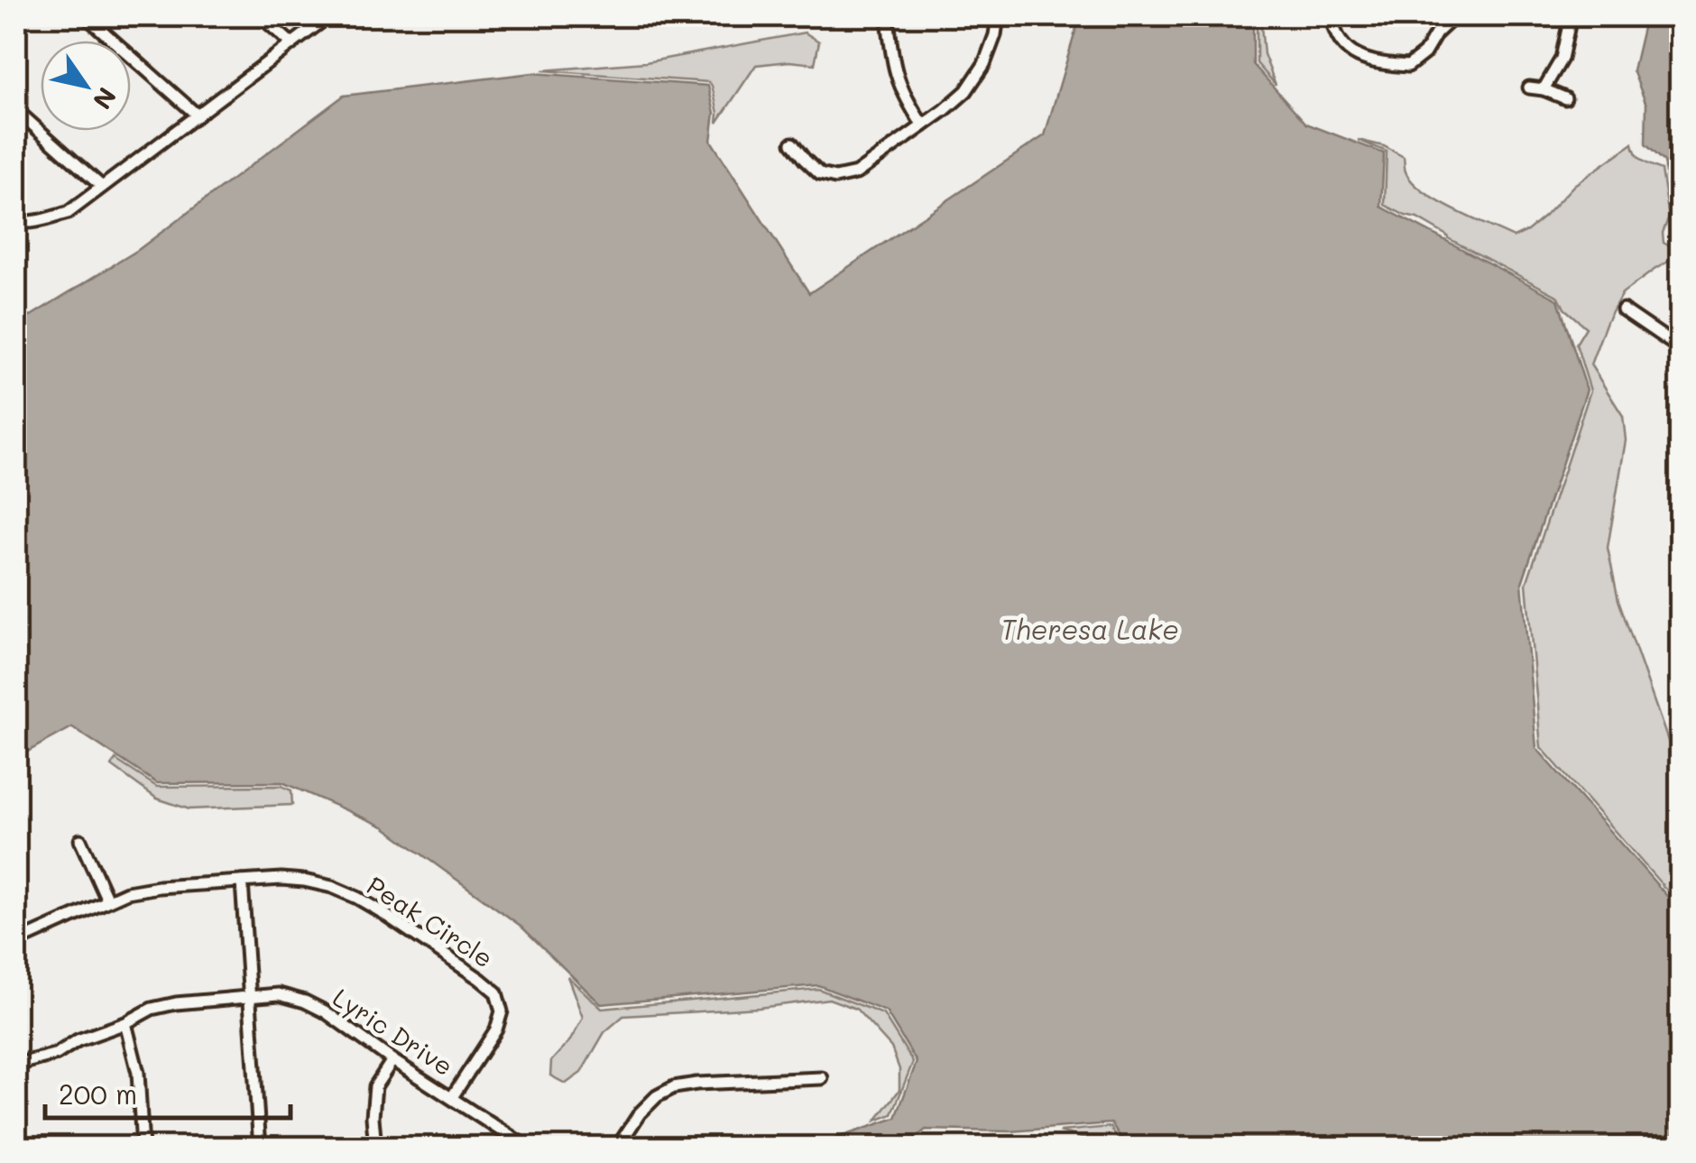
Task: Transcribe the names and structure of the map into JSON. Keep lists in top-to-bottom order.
{
  "streets": {
    "street": ["Peak Circle", "Lyric Drive"]
  },
  "crossings": [
    ["Peak Circle", "Lyric Drive"]
  ],
  "water": ["Theresa Lake"],
  "scale_bar": "200 m",
  "north": "bottom right"
}
